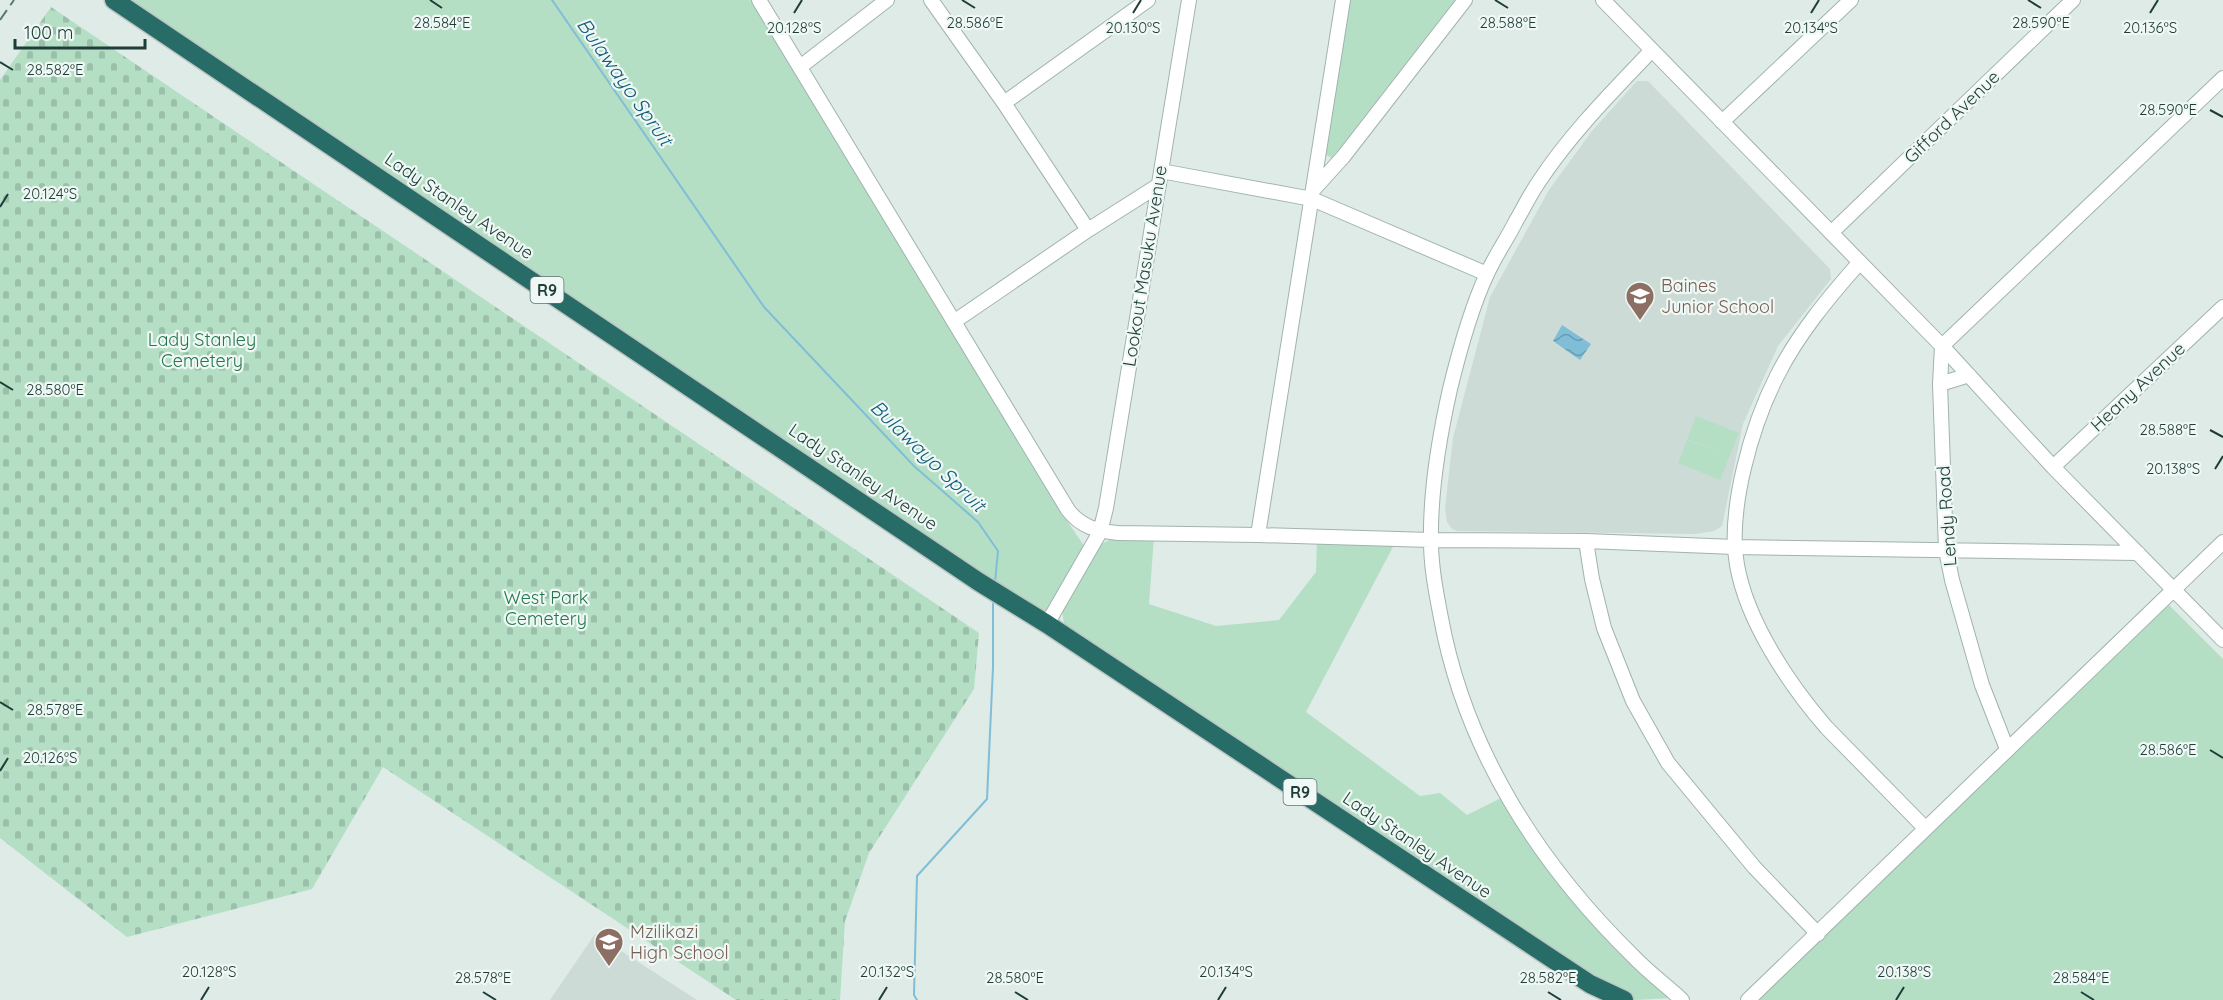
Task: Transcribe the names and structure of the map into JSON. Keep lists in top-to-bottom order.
{
  "streets": {
    "highway": ["Lady Stanley Avenue", "R9"],
    "street": [
      "Gifford Avenue",
      "Lookout Masuku Avenue",
      "Heany Avenue",
      "Lendy Road"
    ]
  },
  "crossings": [
    ["Lady Stanley Avenue", "Lookout Masuku Avenue"]
  ],
  "water": ["Bulawayo Spruit"],
  "parks": ["Lady Stanley Cemetery", "West Park Cemetery"],
  "places": {
    "school or university": ["Baines Junior School", "Mzilikazi High School"]
  },
  "scale_bar": "100 m",
  "coordinates": [
    "28.584°E",
    "28.586°E",
    "28.588°E",
    "28.590°E",
    "20.128°S",
    "20.130°S",
    "20.134°S",
    "20.136°S",
    "28.582°E",
    "20.124°S",
    "28.580°E",
    "20.138°S",
    "28.578°E",
    "20.126°S",
    "20.132°S"
  ]
}
